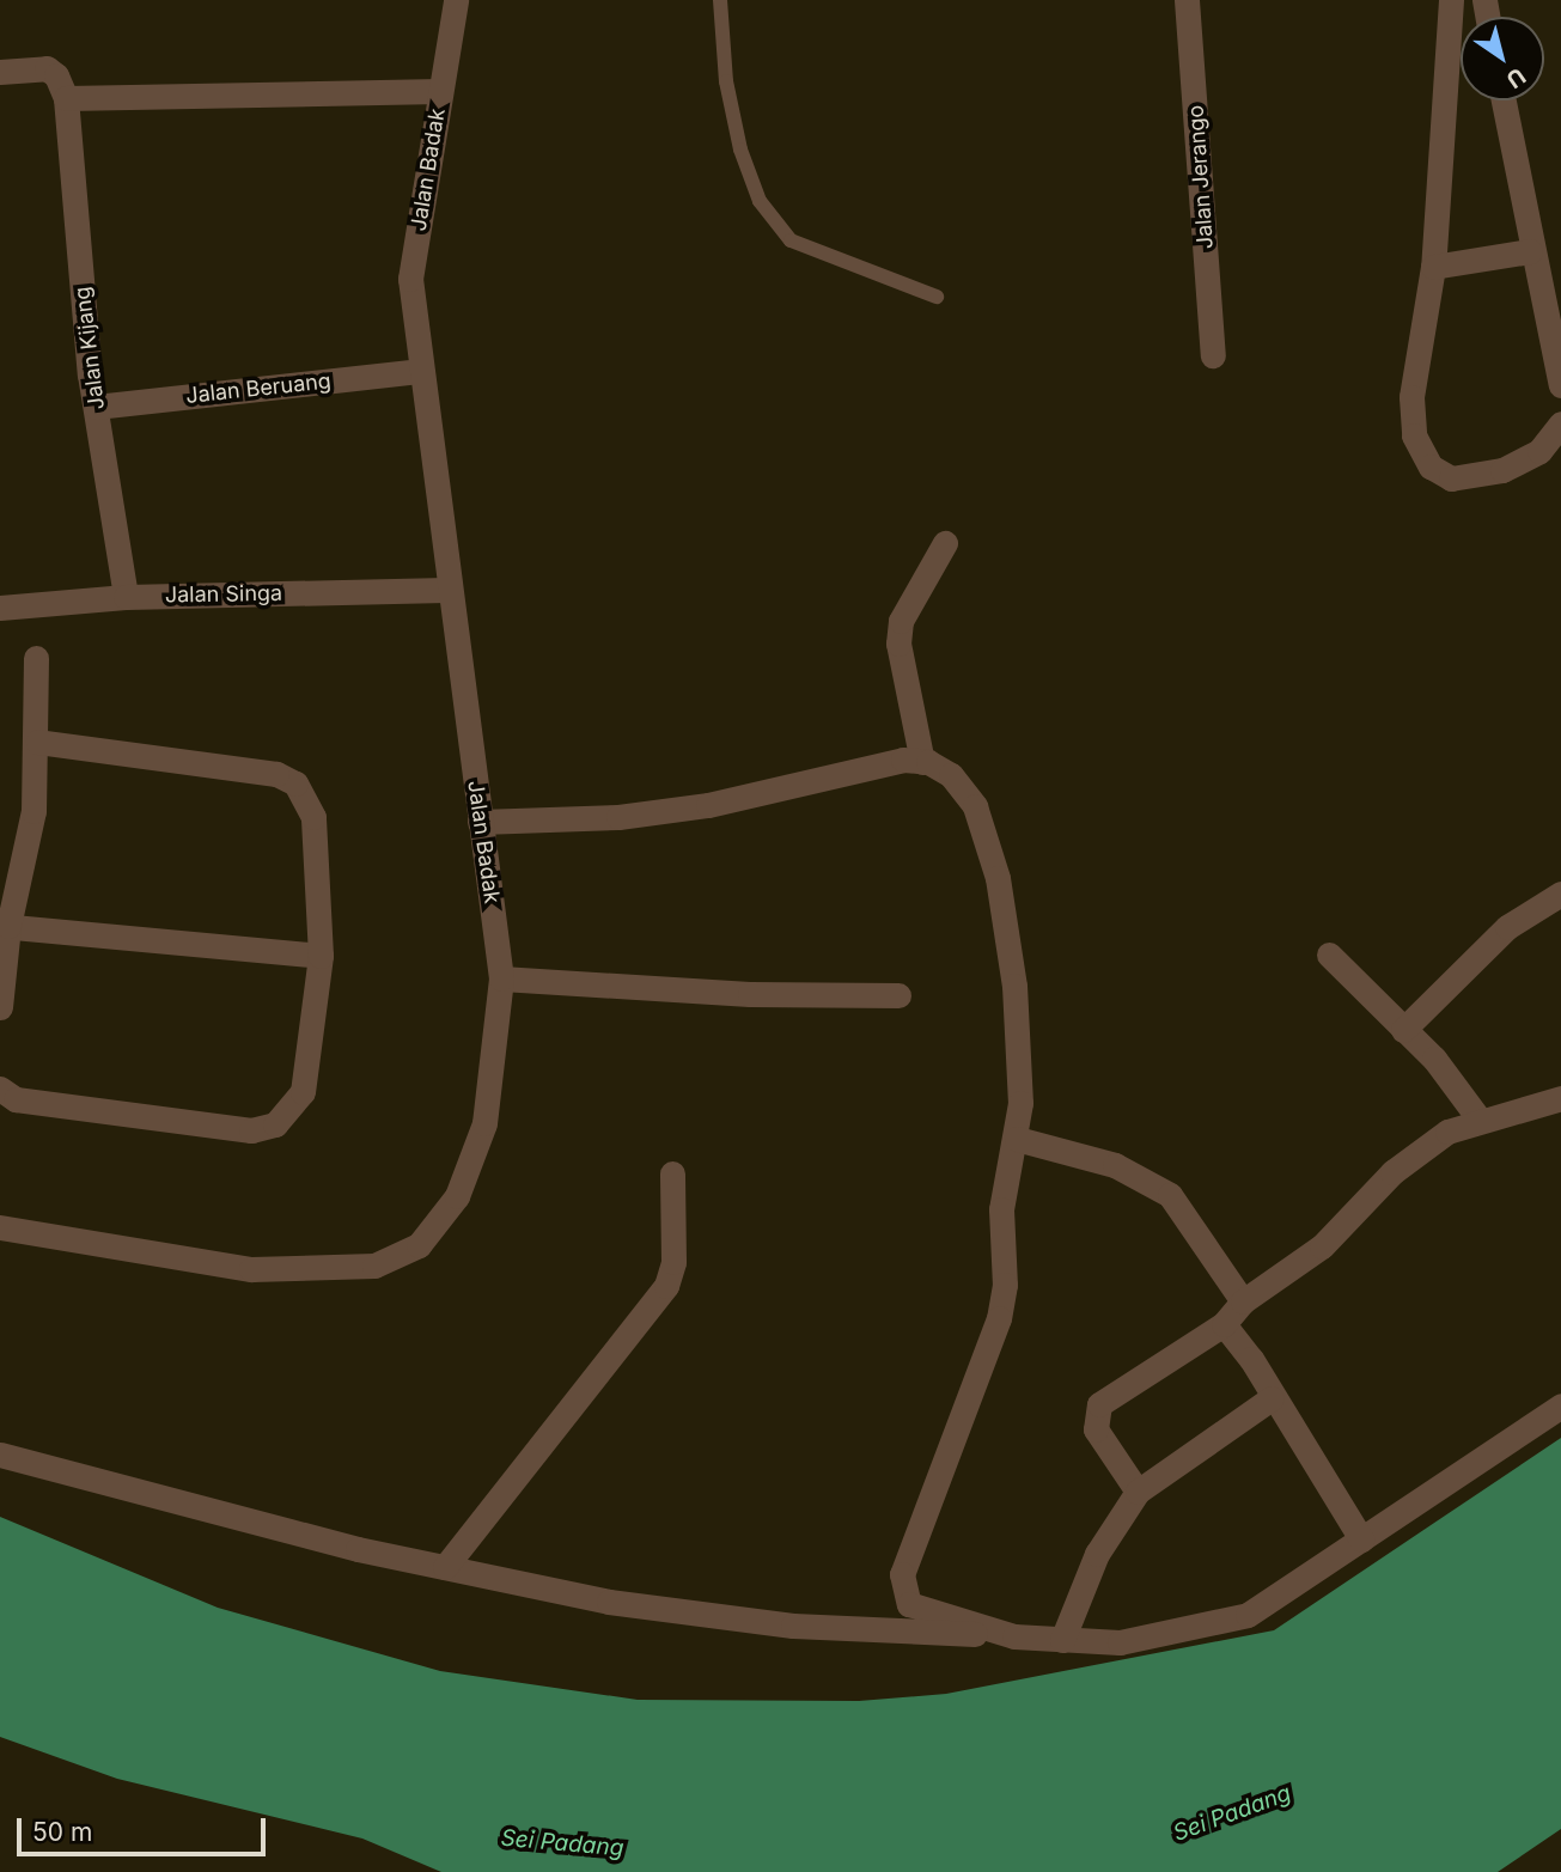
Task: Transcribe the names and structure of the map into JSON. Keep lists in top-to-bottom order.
{
  "streets": {
    "street": [
      "Jalan Badak",
      "Jalan Jerango",
      "Jalan Kijang",
      "Jalan Beruang",
      "Jalan Singa"
    ]
  },
  "crossings": [
    ["Jalan Badak", "Jalan Beruang"],
    ["Jalan Badak", "Jalan Singa"],
    ["Jalan Kijang", "Jalan Beruang"],
    ["Jalan Kijang", "Jalan Singa"]
  ],
  "water": ["Sei Padang"],
  "scale_bar": "50 m",
  "north": "bottom right"
}
